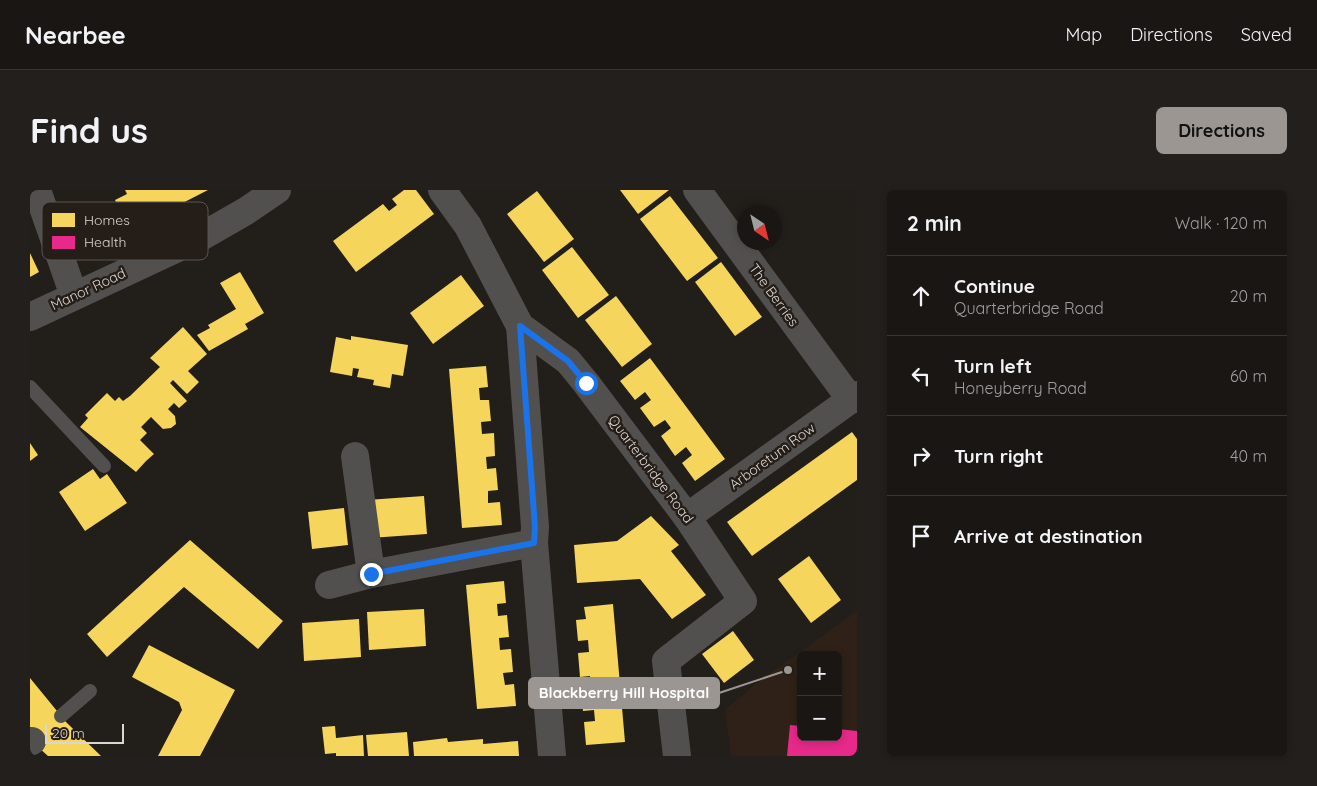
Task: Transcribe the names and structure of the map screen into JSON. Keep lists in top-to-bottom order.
{
  "streets": {
    "street": [
      "Manor Road",
      "The Berries",
      "Arboretum Row",
      "Quarterbridge Road"
    ]
  },
  "crossings": [
    ["The Berries", "Arboretum Row"],
    ["Arboretum Row", "Quarterbridge Road"]
  ],
  "places": ["Blackberry Hill Hospital"],
  "legend": ["Homes", "Health"],
  "scale_bar": "20 m",
  "north": "bottom right",
  "page": {
    "header": "Nearbee",
    "nav": ["Map", "Directions", "Saved"],
    "buttons": "Directions",
    "title": "Find us",
    "heading": ["2 min", "Walk · 120 m"],
    "list": [
      ["Continue", "Quarterbridge Road", "20 m"],
      ["Turn left", "Honeyberry Road", "60 m"],
      ["Turn right", "40 m"],
      "Arrive at destination"
    ],
    "map_buttons": ["+", "−"],
    "scale": "20 m"
  }
}
